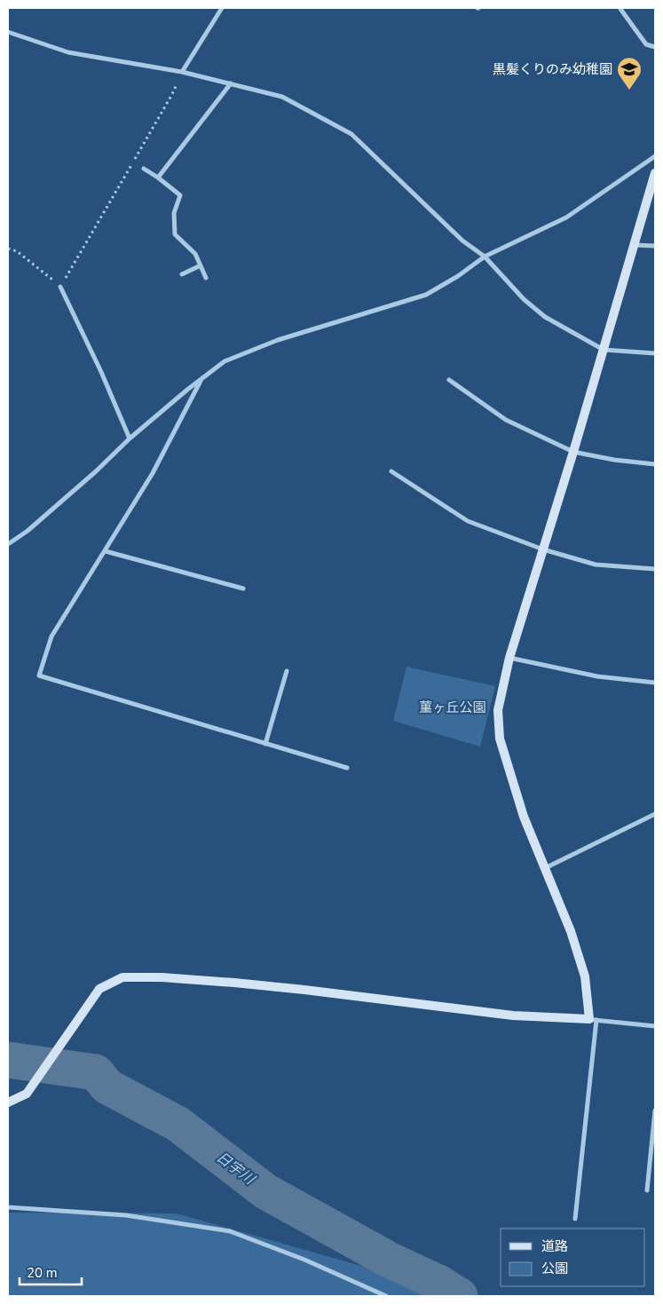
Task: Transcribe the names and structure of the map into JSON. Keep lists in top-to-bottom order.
{
  "water": ["日宇川"],
  "parks": ["菫ヶ丘公園"],
  "places": {
    "school or university": ["黒髪くりのみ幼稚園"]
  },
  "legend": ["道路", "公園"],
  "scale_bar": "20 m"
}
